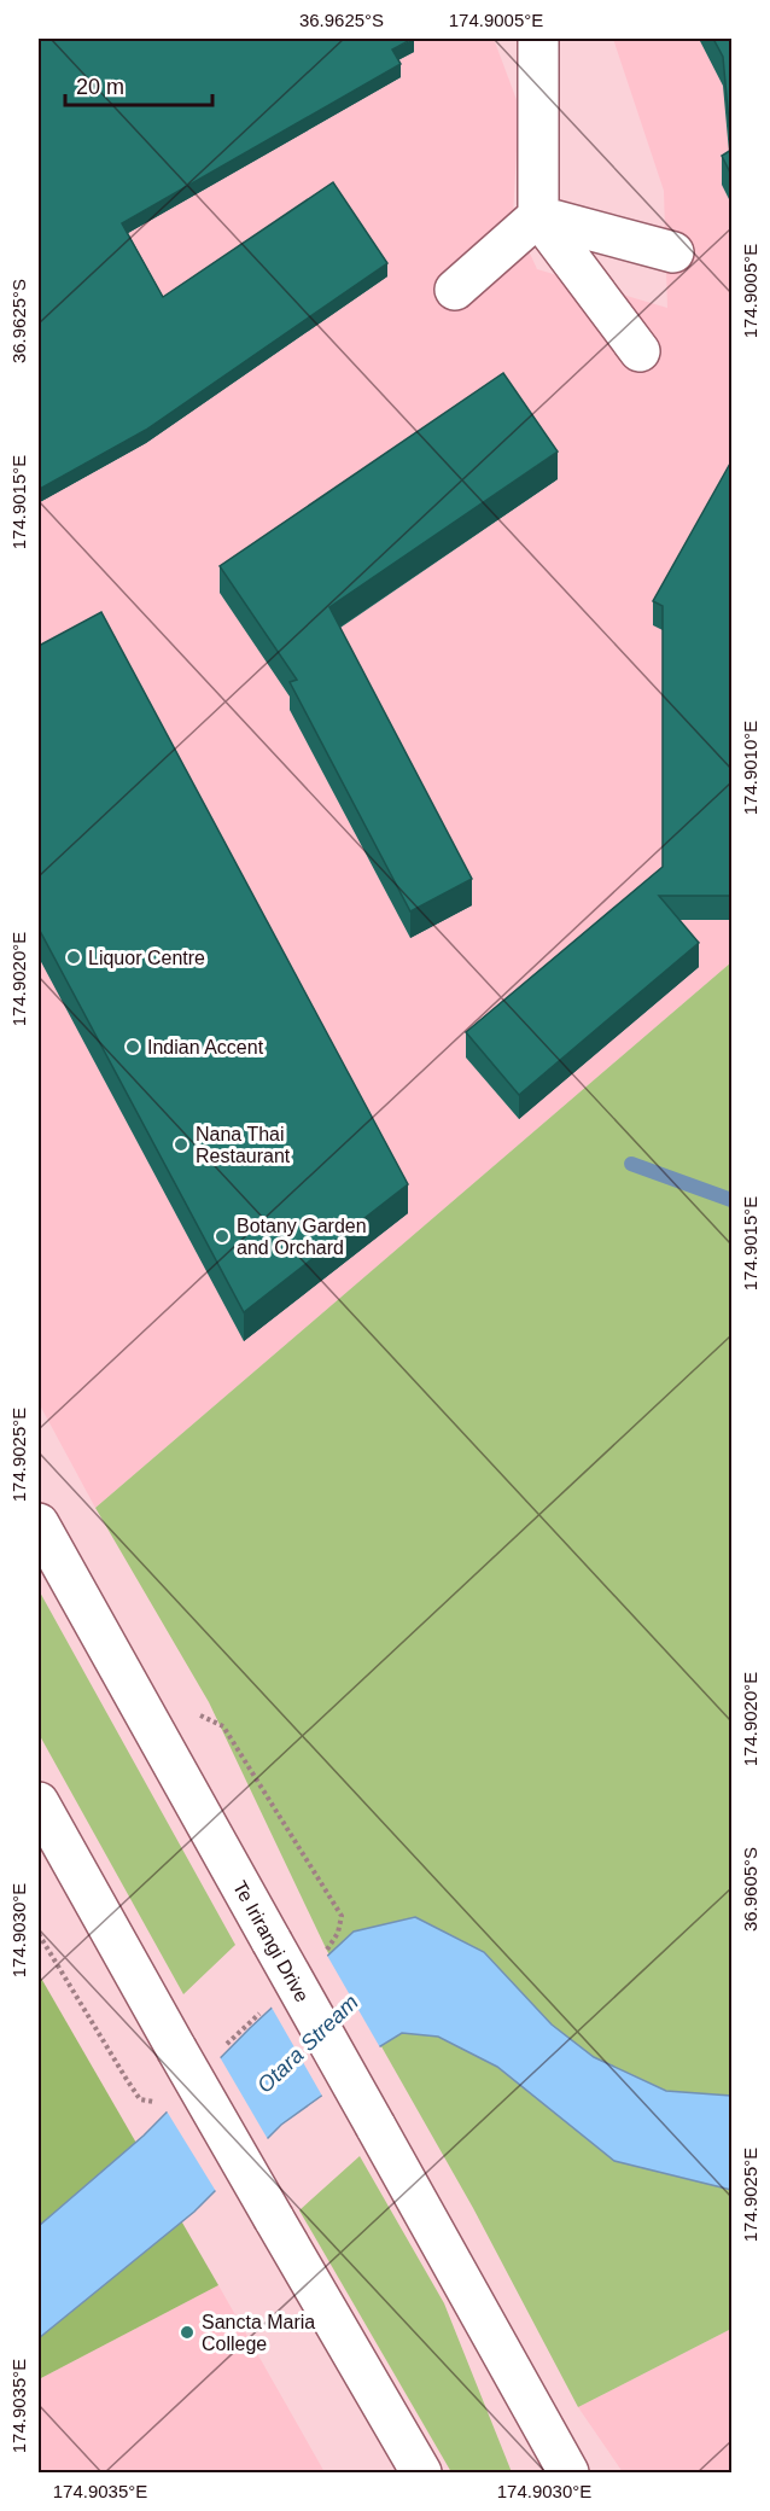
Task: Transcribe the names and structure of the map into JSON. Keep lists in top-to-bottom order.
{
  "streets": {
    "main road": ["Te Irirangi Drive"]
  },
  "water": ["Otara Stream"],
  "places": [
    "Liquor Centre",
    "Indian Accent",
    "Nana Thai Restaurant",
    "Botany Garden and Orchard",
    "Sancta Maria College"
  ],
  "scale_bar": "20 m",
  "coordinates": [
    "36.9625°S",
    "174.9005°E",
    "174.9015°E",
    "174.9010°E",
    "174.9020°E",
    "174.9025°E",
    "36.9605°S",
    "174.9030°E",
    "174.9035°E"
  ]
}
